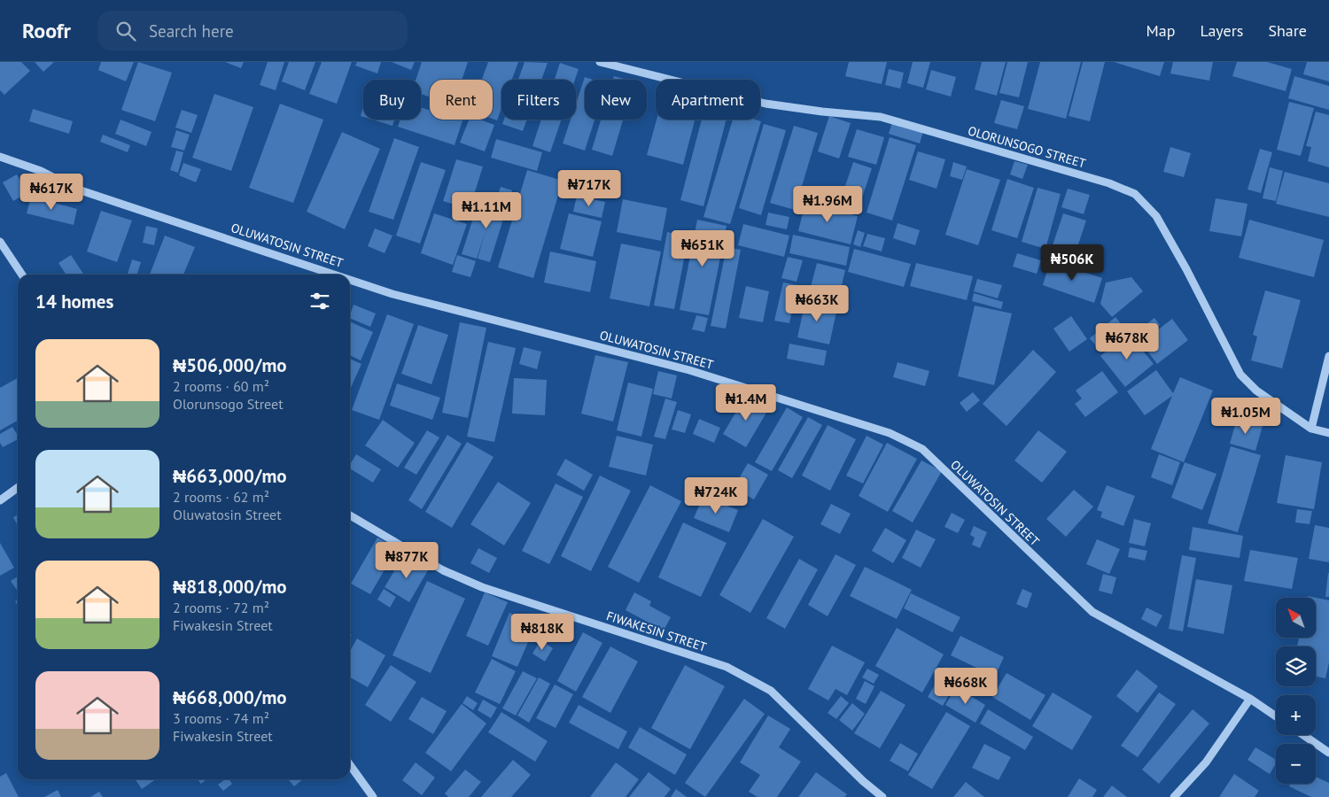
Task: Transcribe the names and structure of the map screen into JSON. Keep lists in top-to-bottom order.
{
  "streets": {
    "street": ["OLORUNSOGO STREET", "OLUWATOSIN STREET", "FIWAKESIN STREET"]
  },
  "north": "top left",
  "page": {
    "header": "Roofr",
    "search": "Search here",
    "nav": ["Map", "Layers", "Share"],
    "chip": [
      "Buy",
      "Rent",
      "Filters",
      "New",
      "Apartment"
    ],
    "price": [
      "₦717K",
      "₦617K",
      "₦1.96M",
      "₦1.11M",
      "₦651K",
      "₦506K",
      "₦663K",
      "₦678K",
      "₦1.4M",
      "₦1.05M",
      "₦724K",
      "₦877K",
      "₦818K",
      "₦668K"
    ],
    "heading": "14 homes",
    "list": [
      {
        "name": "₦506,000/mo",
        "note": "2 rooms · 60 m² · Olorunsogo Street"
      },
      {
        "name": "₦663,000/mo",
        "note": "2 rooms · 62 m² · Oluwatosin Street"
      },
      {
        "name": "₦818,000/mo",
        "note": "2 rooms · 72 m² · Fiwakesin Street"
      },
      {
        "name": "₦668,000/mo",
        "note": "3 rooms · 74 m² · Fiwakesin Street"
      }
    ],
    "map_buttons": ["+", "−"]
  }
}
